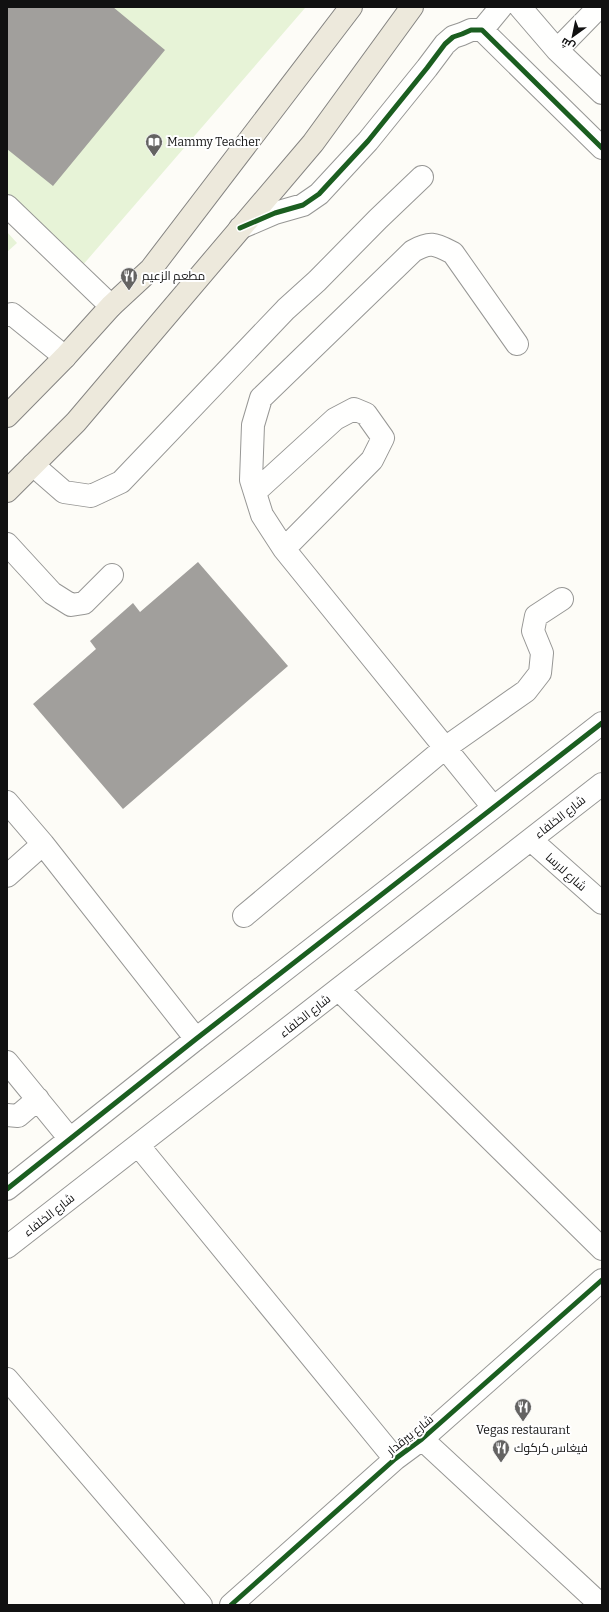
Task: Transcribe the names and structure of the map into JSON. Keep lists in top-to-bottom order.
{
  "streets": {
    "street": ["شارع الخلفاء", "شارع لارسا", "شارع بيرقدار"]
  },
  "crossings": [
    ["شارع الخلفاء", "شارع لارسا"]
  ],
  "places": {
    "library": ["Mammy Teacher"],
    "restaurant": ["مطعم الزعيم", "Vegas restaurant", "فيغاس كركوك"]
  },
  "north": "bottom left"
}
